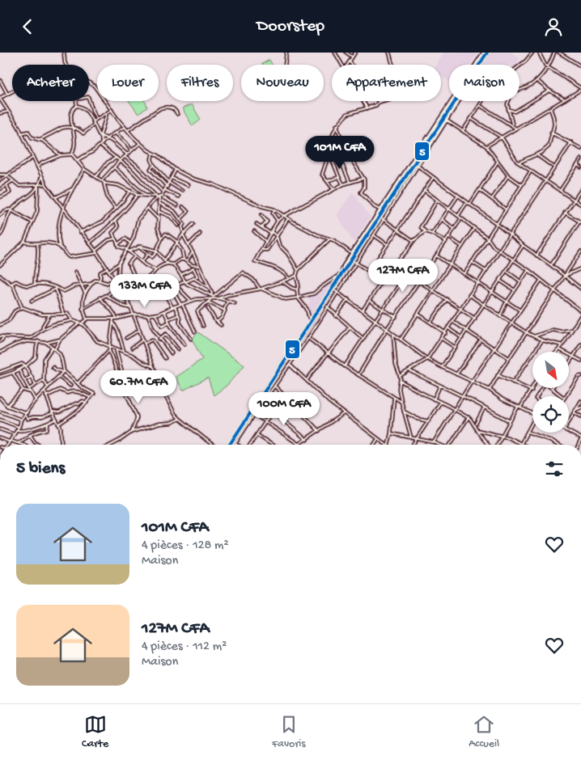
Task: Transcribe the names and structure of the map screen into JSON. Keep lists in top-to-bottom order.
{
  "lines": ["transit line 5"],
  "north": "bottom right",
  "page": {
    "header": "Doorstep",
    "chip": [
      "Acheter",
      "Louer",
      "Filtres",
      "Nouveau",
      "Appartement",
      "Maison"
    ],
    "price": [
      "101M CFA",
      "127M CFA",
      "133M CFA",
      "60.7M CFA",
      "100M CFA"
    ],
    "heading": "5 biens",
    "list": [
      {
        "name": "101M CFA",
        "note": "4 pièces · 128 m² · Maison"
      },
      {
        "name": "127M CFA",
        "note": "4 pièces · 112 m² · Maison"
      }
    ],
    "tabs": ["Carte", "Favoris", "Accueil"]
  }
}
